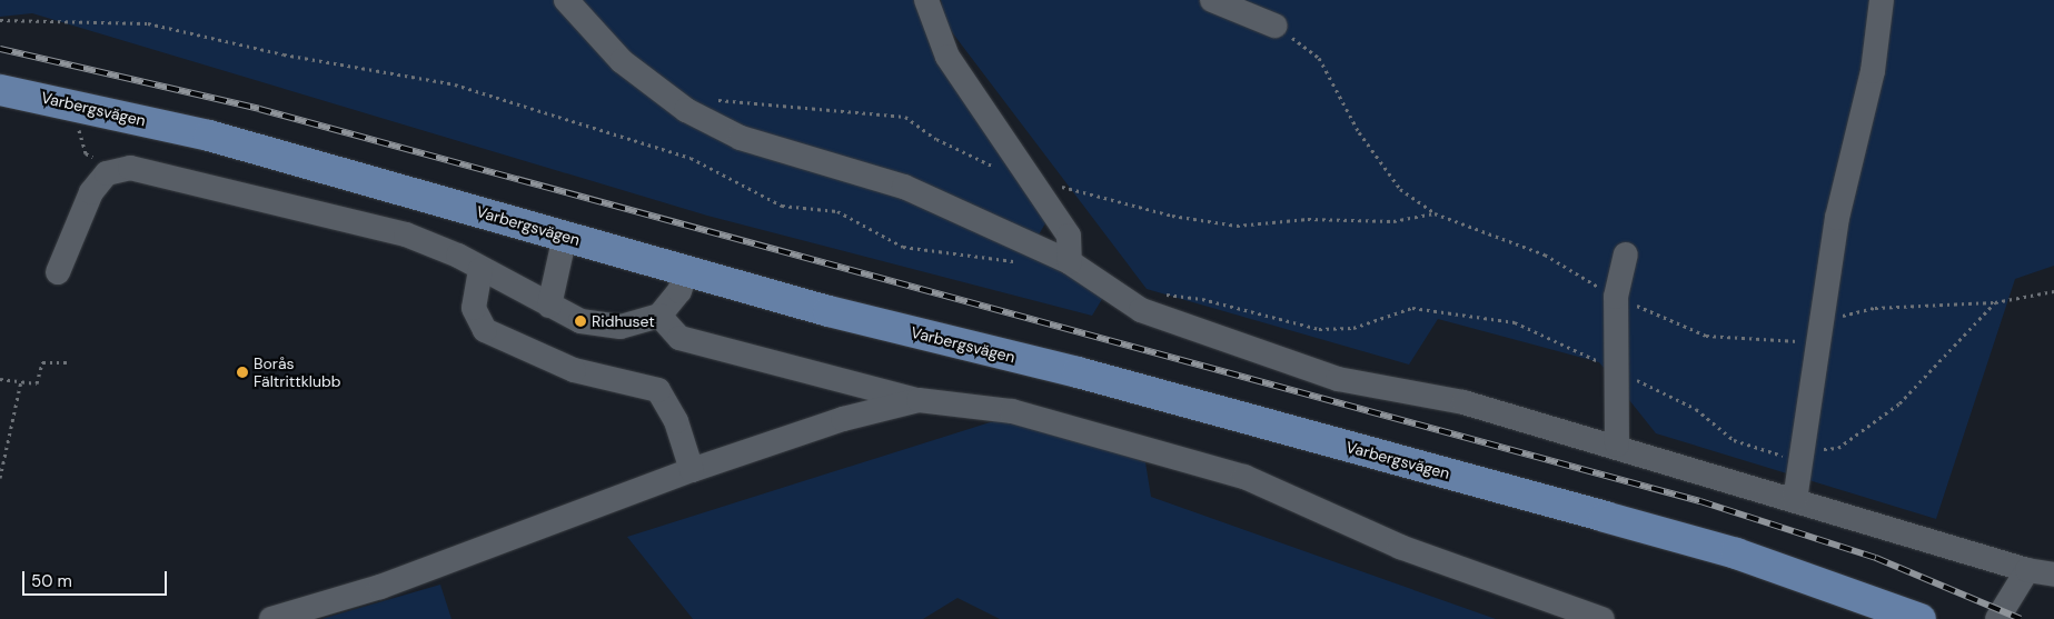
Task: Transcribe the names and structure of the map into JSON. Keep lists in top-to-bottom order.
{
  "streets": {
    "main road": ["Varbergsvägen"]
  },
  "places": ["Ridhuset", "Borås Fältrittklubb"],
  "scale_bar": "50 m"
}
